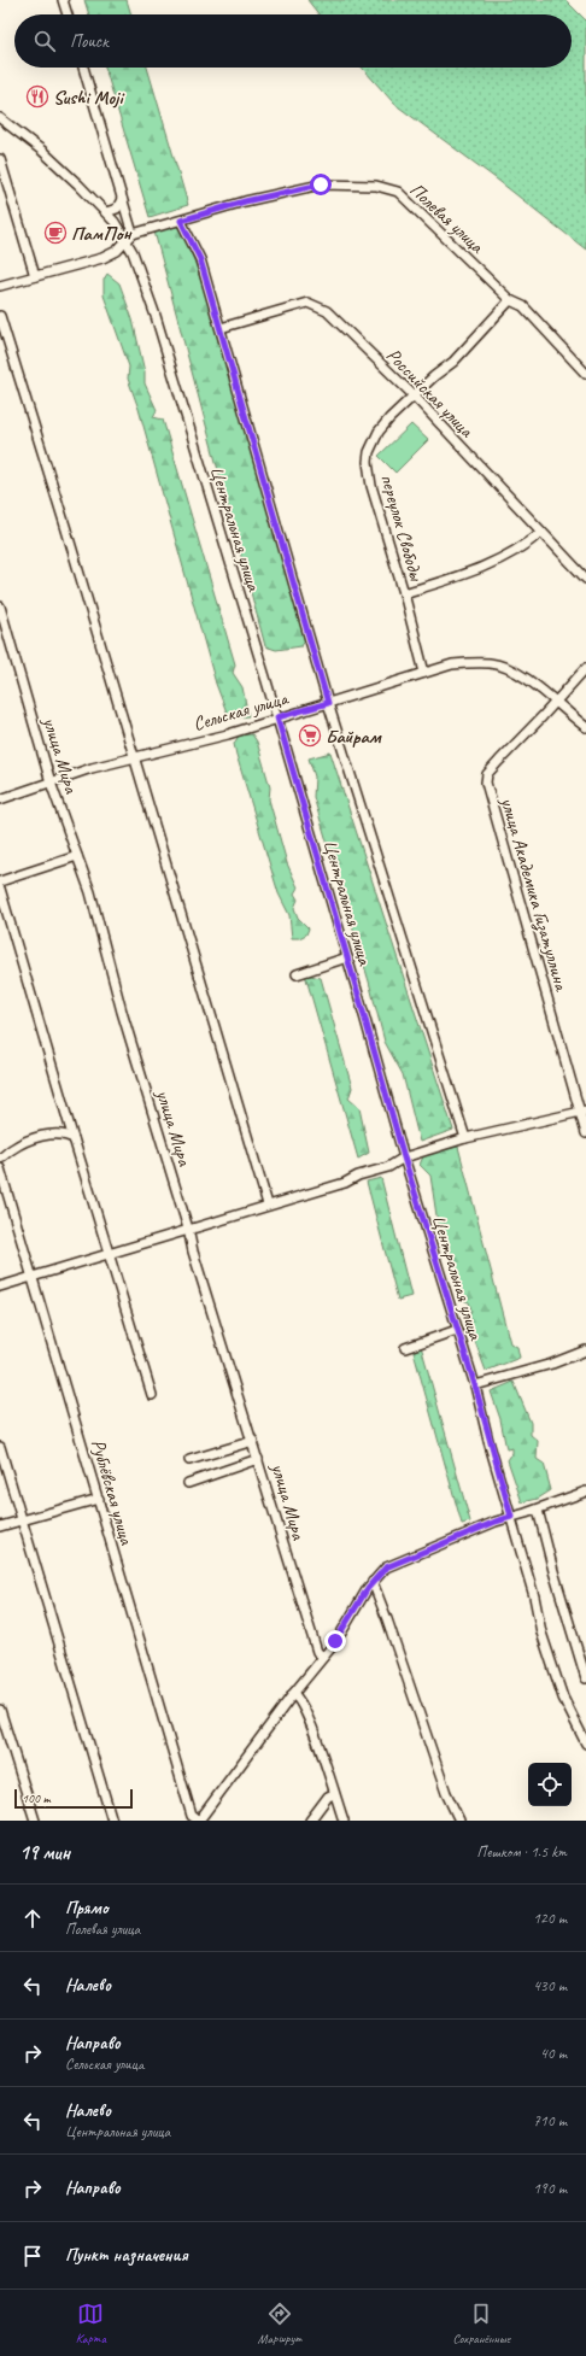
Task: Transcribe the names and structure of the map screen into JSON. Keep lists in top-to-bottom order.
{
  "streets": {
    "street": [
      "Полевая улица",
      "Российская улица",
      "переулок Свободы",
      "Центральная улица",
      "Сельская улица",
      "улица Мира",
      "улица Академика Гизатуллина",
      "Рублёвская улица"
    ]
  },
  "crossings": [
    ["Полевая улица", "переулок Свободы"],
    ["Полевая улица", "Центральная улица"],
    ["Российская улица", "переулок Свободы"],
    ["переулок Свободы", "Сельская улица"],
    ["Центральная улица", "Сельская улица"],
    ["Сельская улица", "улица Мира"],
    ["Сельская улица", "улица Академика Гизатуллина"]
  ],
  "places": {
    "restaurant": ["Sushi Moji"],
    "cafe": ["ПамПон"],
    "supermarket": ["Байрам"]
  },
  "scale_bar": "100 m",
  "page": {
    "search": "Поиск",
    "scale": "100 m",
    "heading": ["19 мин", "Пешком · 1.5 km"],
    "list": [
      ["Прямо", "Полевая улица", "120 m"],
      ["Налево", "430 m"],
      ["Направо", "Сельская улица", "40 m"],
      ["Налево", "Центральная улица", "710 m"],
      ["Направо", "190 m"],
      "Пункт назначения"
    ],
    "nav": ["Карта", "Маршрут", "Сохранённые"]
  }
}
